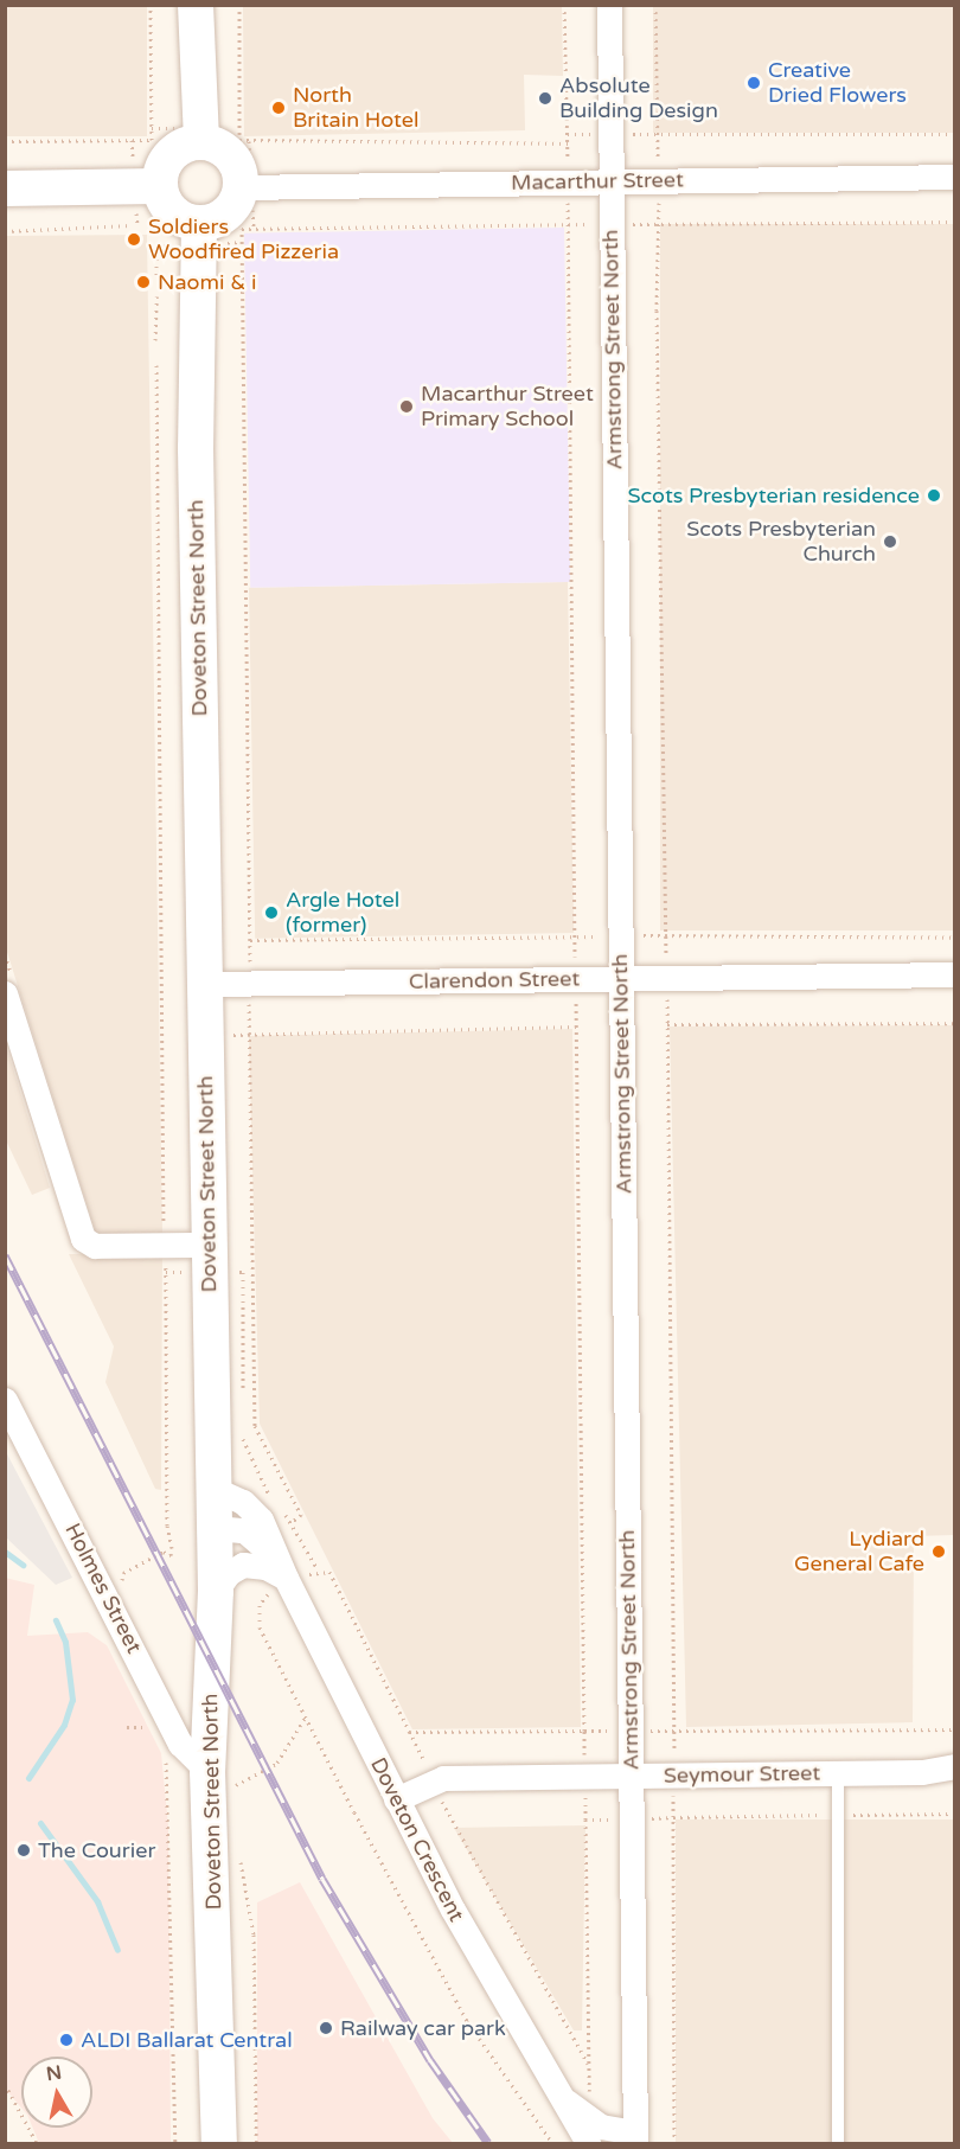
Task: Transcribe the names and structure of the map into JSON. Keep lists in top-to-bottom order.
{
  "streets": {
    "main road": ["Doveton Street North"],
    "street": [
      "Macarthur Street",
      "Armstrong Street North",
      "Clarendon Street",
      "Holmes Street",
      "Seymour Street",
      "Doveton Crescent"
    ]
  },
  "crossings": [
    ["Macarthur Street", "Armstrong Street North"],
    ["Macarthur Street", "Doveton Street North"],
    ["Armstrong Street North", "Clarendon Street"],
    ["Armstrong Street North", "Seymour Street"],
    ["Armstrong Street North", "Doveton Crescent"],
    ["Doveton Street North", "Clarendon Street"],
    ["Doveton Street North", "Holmes Street"],
    ["Doveton Street North", "Doveton Crescent"],
    ["Seymour Street", "Doveton Crescent"]
  ],
  "places": [
    "Creative Dried Flowers",
    "Absolute Building Design",
    "North Britain Hotel",
    "Soldiers Woodfired Pizzeria",
    "Naomi & i",
    "Macarthur Street Primary School",
    "Scots Presbyterian residence",
    "Scots Presbyterian Church",
    "Argle Hotel (former)",
    "Lydiard General Cafe",
    "The Courier",
    "Railway car park",
    "ALDI Ballarat Central"
  ],
  "north": "top"
}
